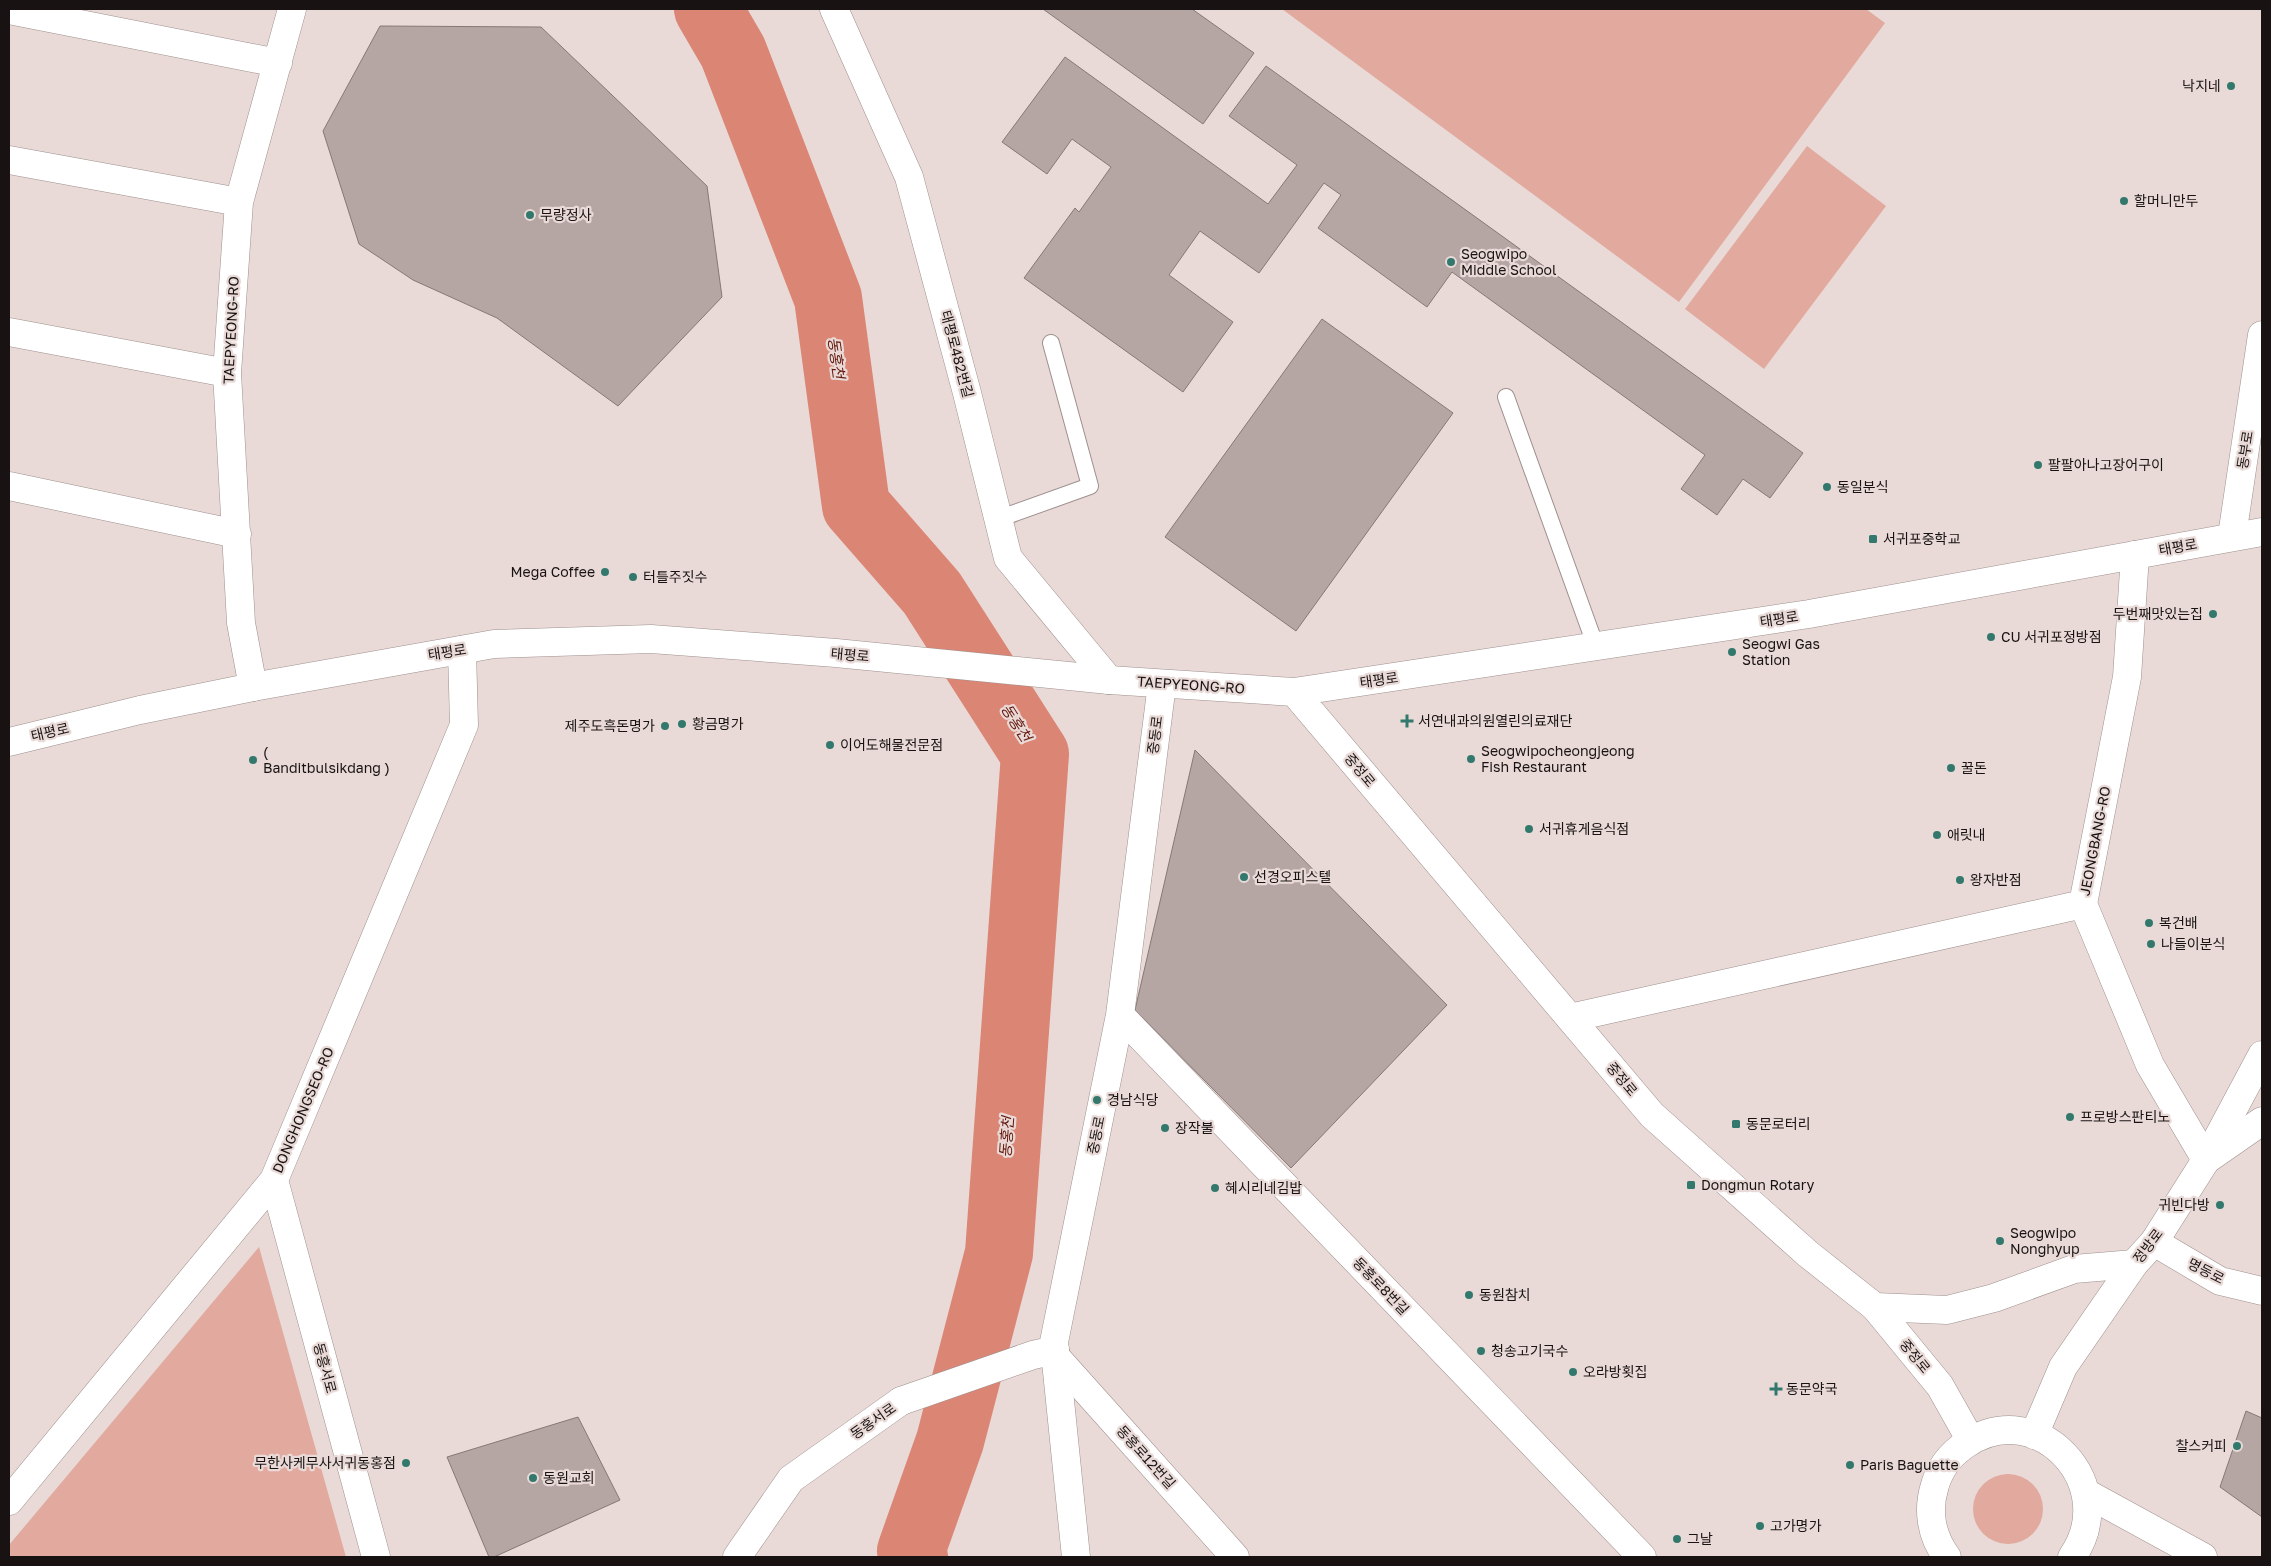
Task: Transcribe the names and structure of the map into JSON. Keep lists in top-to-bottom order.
{
  "streets": {
    "street": [
      "TAEPYEONG-RO",
      "태평로482번길",
      "동부로",
      "태평로",
      "중동로",
      "중정로",
      "JEONGBANG-RO",
      "DONGHONGSEO-RO",
      "정방로",
      "명동로",
      "동홍로8번길",
      "동흥서로",
      "동홍서로",
      "동홍로12번길"
    ]
  },
  "crossings": [
    ["TAEPYEONG-RO", "태평로482번길"],
    ["TAEPYEONG-RO", "태평로"],
    ["TAEPYEONG-RO", "중동로"],
    ["TAEPYEONG-RO", "중정로"],
    ["태평로482번길", "태평로"],
    ["동부로", "태평로"],
    ["태평로", "중정로"],
    ["태평로", "JEONGBANG-RO"],
    ["태평로", "DONGHONGSEO-RO"],
    ["중동로", "동홍로8번길"],
    ["중동로", "동홍서로"],
    ["중동로", "동홍로12번길"],
    ["JEONGBANG-RO", "정방로"],
    ["DONGHONGSEO-RO", "동흥서로"],
    ["정방로", "명동로"],
    ["동홍서로", "동홍로12번길"]
  ],
  "water": ["동홍천"],
  "places": {
    "other": [
      "낙지네",
      "할머니만두",
      "무량정사",
      "Seogwipo Middle School",
      "팔팔아나고장어구이",
      "동일분식",
      "Mega Coffee",
      "터틀주짓수",
      "두번째맛있는집",
      "CU 서귀포정방점",
      "Seogwi Gas Station",
      "황금명가",
      "제주도흑돈명가",
      "이어도해물전문점",
      "Seogwipocheongjeong Fish Restaurant",
      "( Banditbulsikdang )",
      "꿀돈",
      "서귀휴게음식점",
      "애릿내",
      "선경오피스텔",
      "왕자반점",
      "복건배",
      "나들이분식",
      "경남식당",
      "프로방스판티노",
      "장작불",
      "혜시리네김밥",
      "귀빈다방",
      "Seogwipo Nonghyup",
      "동원참치",
      "청송고기국수",
      "오라방횟집",
      "찰스커피",
      "무한사케무사서귀동홍점",
      "Paris Baguette",
      "동원교회",
      "고가명가",
      "그날"
    ],
    "transit": ["서귀포중학교", "동문로터리", "Dongmun Rotary"],
    "health": ["서연내과의원열린의료재단", "동문약국"]
  }
}
